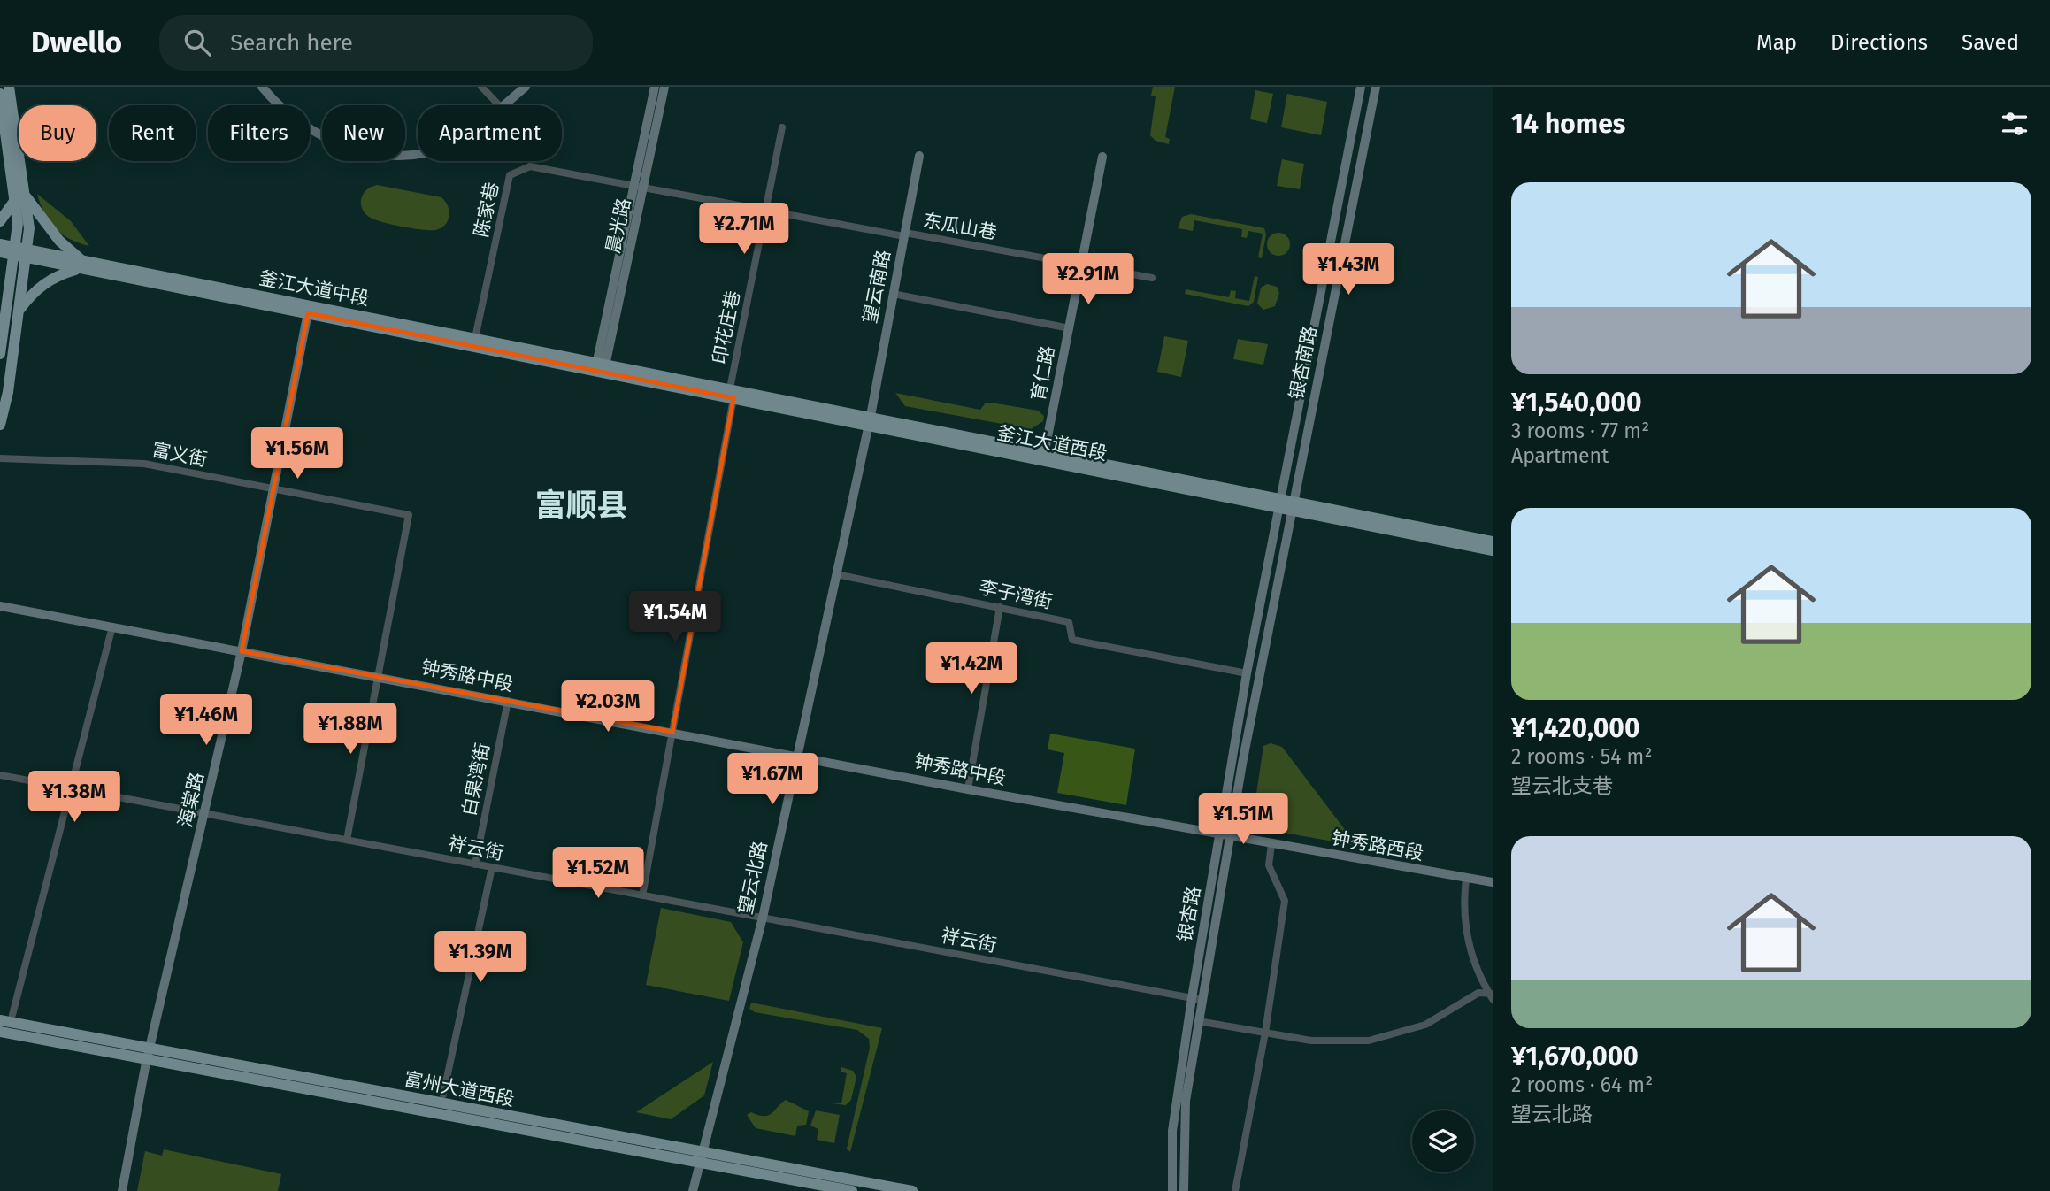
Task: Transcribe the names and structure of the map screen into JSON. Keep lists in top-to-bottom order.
{
  "streets": {
    "main road": ["釜江大道中段", "釜江大道西段", "富州大道西段"],
    "street": [
      "陈家巷",
      "晨光路",
      "东瓜山巷",
      "望云南路",
      "印花庄巷",
      "银杏南路",
      "育仁路",
      "富义街",
      "李子湾街",
      "钟秀路中段",
      "白果湾街",
      "海棠路",
      "钟秀路西段",
      "祥云街",
      "望云北路",
      "银杏路"
    ]
  },
  "crossings": [
    ["陈家巷", "晨光路"],
    ["陈家巷", "东瓜山巷"],
    ["陈家巷", "釜江大道中段"],
    ["晨光路", "东瓜山巷"],
    ["晨光路", "釜江大道中段"],
    ["晨光路", "釜江大道西段"],
    ["东瓜山巷", "望云南路"],
    ["东瓜山巷", "印花庄巷"],
    ["东瓜山巷", "育仁路"],
    ["望云南路", "釜江大道西段"],
    ["望云南路", "望云北路"],
    ["釜江大道中段", "釜江大道西段"],
    ["釜江大道中段", "海棠路"],
    ["印花庄巷", "釜江大道西段"],
    ["印花庄巷", "钟秀路中段"],
    ["印花庄巷", "祥云街"],
    ["银杏南路", "釜江大道西段"],
    ["银杏南路", "银杏路"],
    ["育仁路", "釜江大道西段"],
    ["釜江大道西段", "望云北路"],
    ["釜江大道西段", "银杏路"],
    ["富义街", "钟秀路中段"],
    ["富义街", "海棠路"],
    ["李子湾街", "望云北路"],
    ["李子湾街", "银杏路"],
    ["钟秀路中段", "白果湾街"],
    ["钟秀路中段", "海棠路"],
    ["钟秀路中段", "钟秀路西段"],
    ["钟秀路中段", "望云北路"],
    ["钟秀路中段", "银杏路"],
    ["白果湾街", "祥云街"],
    ["海棠路", "祥云街"],
    ["海棠路", "富州大道西段"],
    ["钟秀路西段", "银杏路"],
    ["祥云街", "望云北路"],
    ["祥云街", "银杏路"],
    ["望云北路", "富州大道西段"]
  ],
  "districts": ["富顺县"],
  "page": {
    "header": "Dwello",
    "search": "Search here",
    "nav": ["Map", "Directions", "Saved"],
    "heading": "14 homes",
    "chip": [
      "Buy",
      "Rent",
      "Filters",
      "New",
      "Apartment"
    ],
    "list": [
      {
        "name": "¥1,540,000",
        "note": "3 rooms · 77 m² · Apartment"
      },
      {
        "name": "¥1,420,000",
        "note": "2 rooms · 54 m² · 望云北支巷"
      },
      {
        "name": "¥1,670,000",
        "note": "2 rooms · 64 m² · 望云北路"
      }
    ],
    "price": [
      "¥2.71M",
      "¥1.43M",
      "¥2.91M",
      "¥1.56M",
      "¥1.54M",
      "¥1.42M",
      "¥2.03M",
      "¥1.46M",
      "¥1.88M",
      "¥1.67M",
      "¥1.38M",
      "¥1.51M",
      "¥1.52M",
      "¥1.39M"
    ]
  }
}
